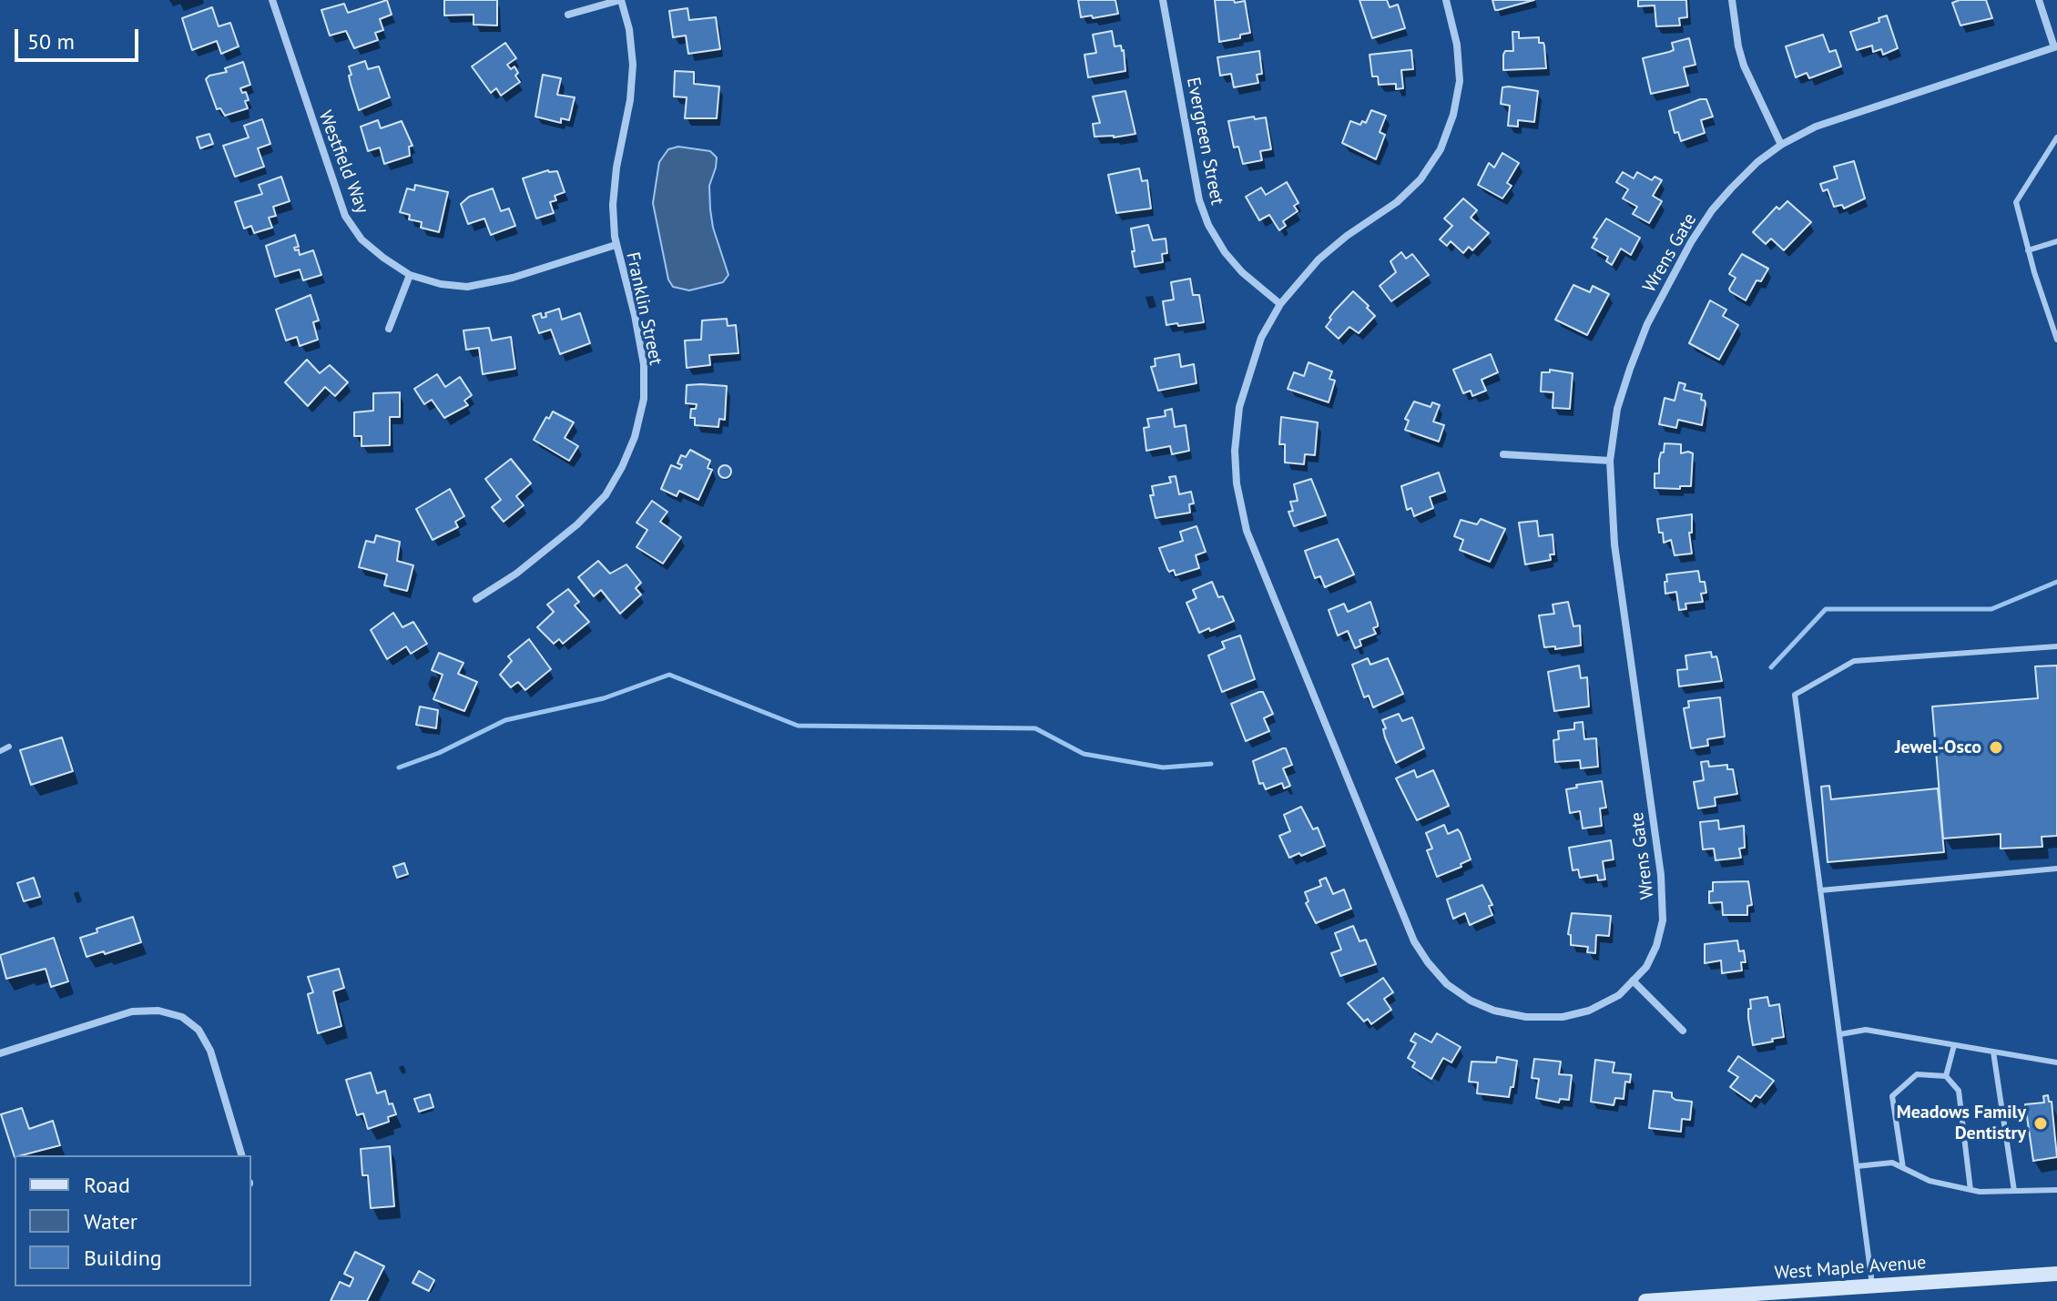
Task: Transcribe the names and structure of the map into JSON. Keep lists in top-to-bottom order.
{
  "streets": {
    "main road": ["West Maple Avenue"],
    "street": [
      "Evergreen Street",
      "Westfield Way",
      "Wrens Gate",
      "Franklin Street"
    ]
  },
  "crossings": [
    ["Evergreen Street", "Wrens Gate"],
    ["Westfield Way", "Franklin Street"]
  ],
  "places": ["Jewel-Osco", "Meadows Family Dentistry"],
  "legend": ["Road", "Water", "Building"],
  "scale_bar": "50 m"
}
